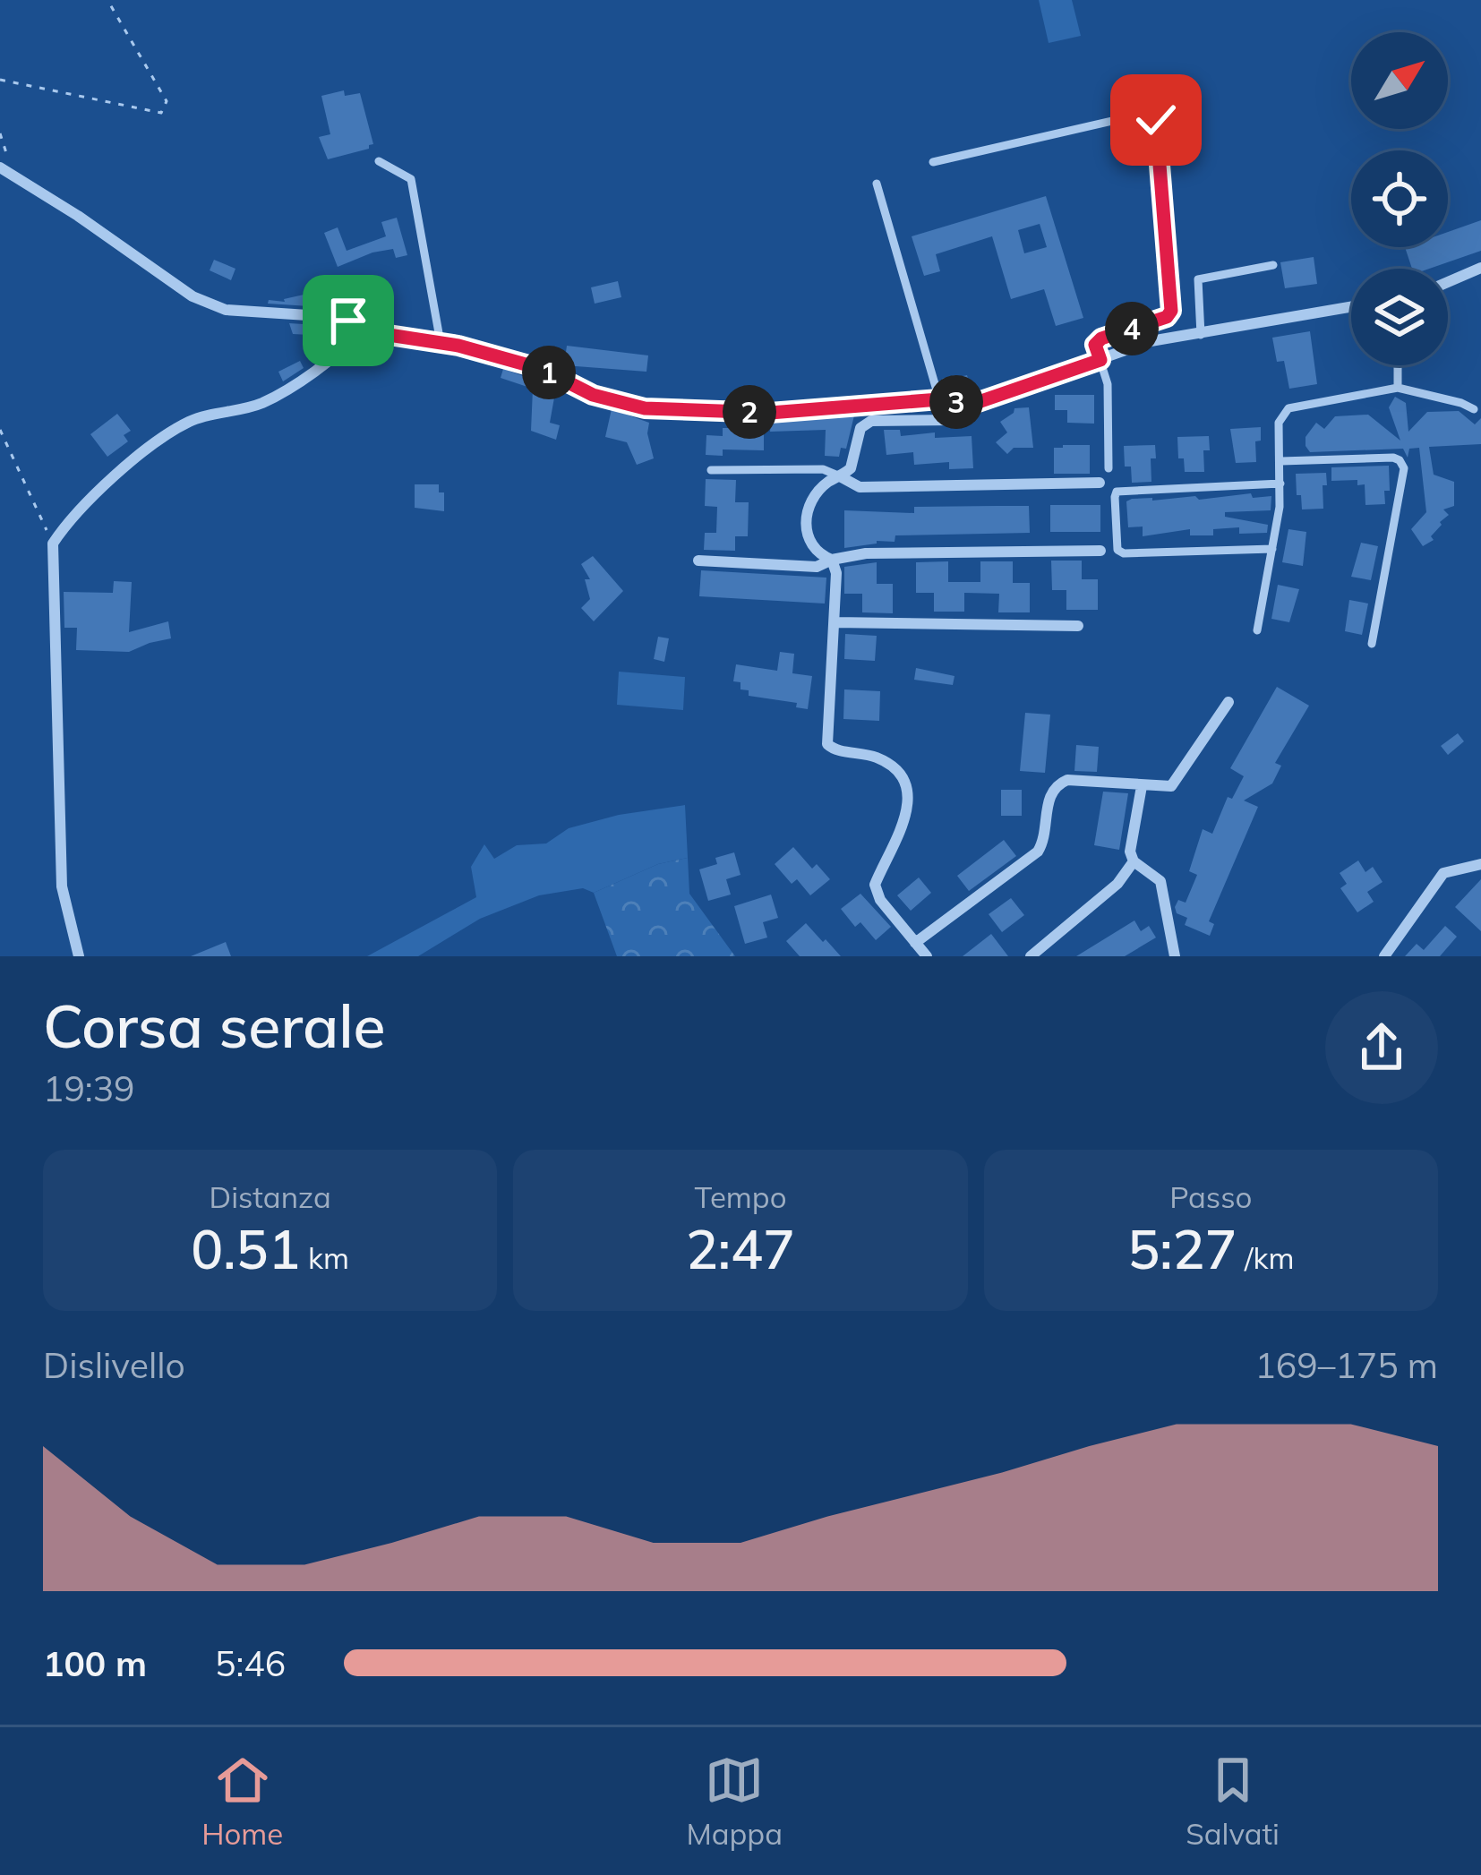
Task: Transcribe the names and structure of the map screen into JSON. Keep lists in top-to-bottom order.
{
  "north": "top right",
  "page": {
    "pins": [
      "4",
      "1",
      "3",
      "2"
    ],
    "heading": ["Corsa serale", "19:39"],
    "stats": [
      ["Distanza", "0.51 km"],
      ["Tempo", "2:47"],
      ["Passo", "5:27 /km"]
    ],
    "chart": ["Dislivello", "169–175 m"],
    "list": [
      {
        "name": "100 m",
        "note": "5:46"
      }
    ],
    "tabs": ["Home", "Mappa", "Salvati"]
  }
}
